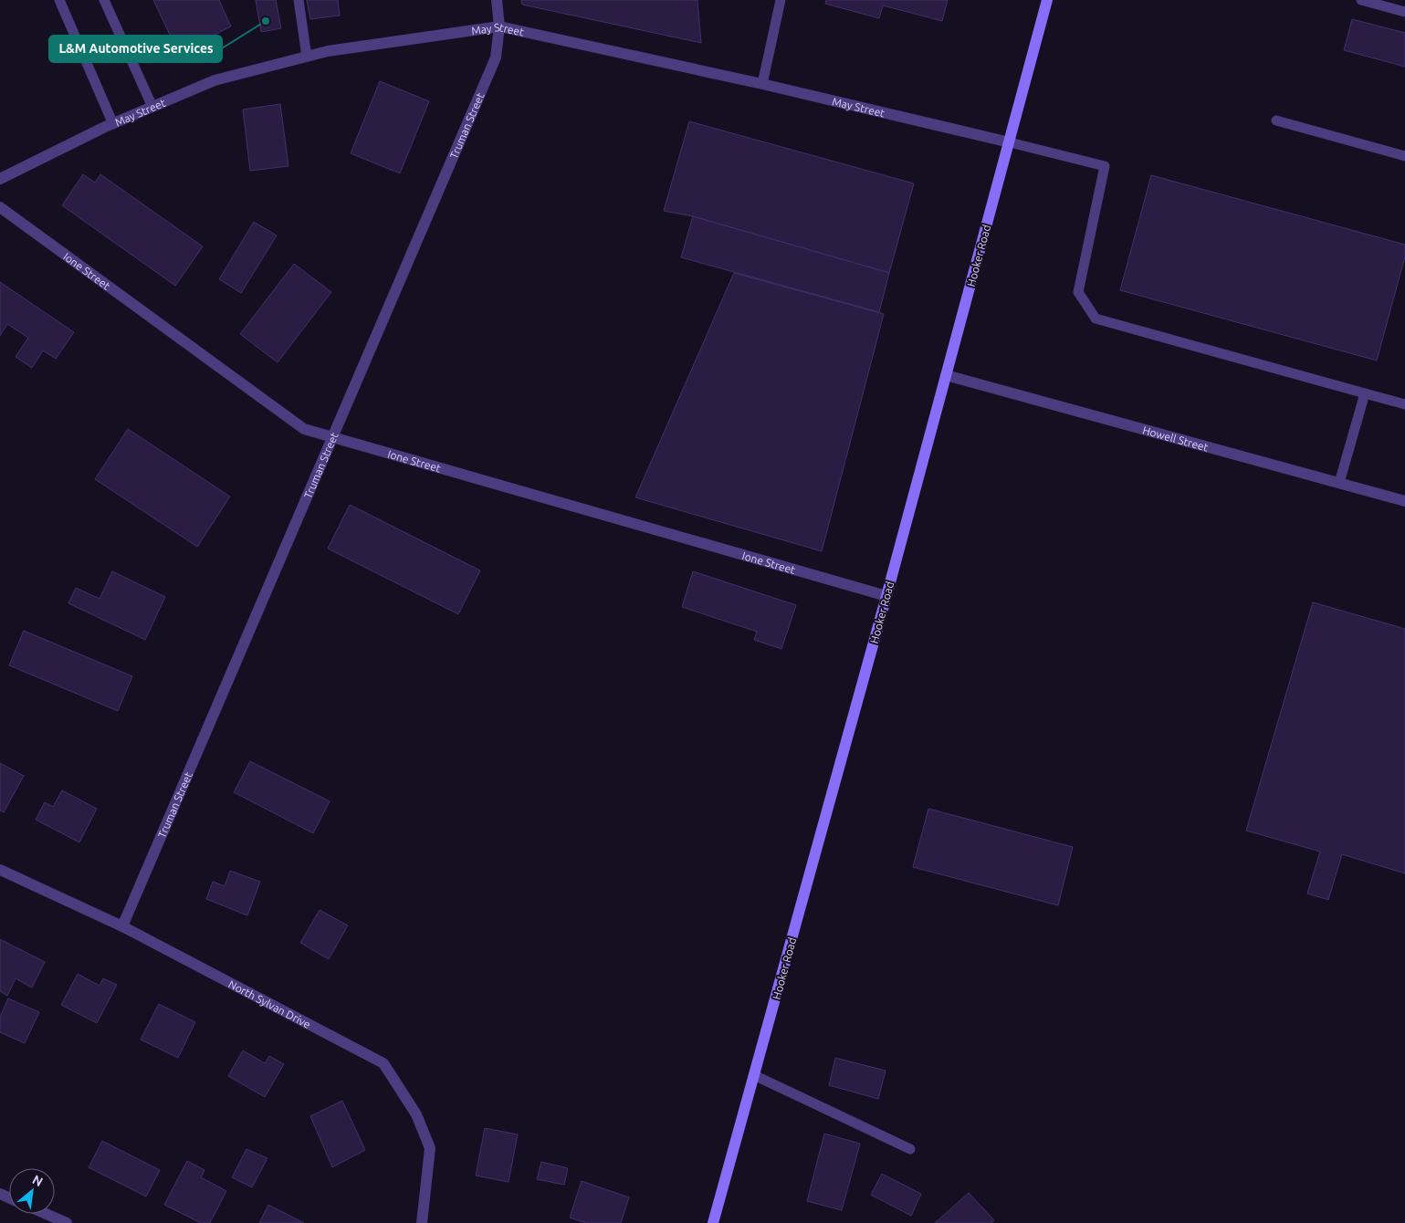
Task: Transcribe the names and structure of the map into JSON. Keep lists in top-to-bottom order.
{
  "streets": {
    "main road": ["Hooker Road"],
    "street": [
      "May Street",
      "Truman Street",
      "Ione Street",
      "Howell Street",
      "North Sylvan Drive"
    ]
  },
  "crossings": [
    ["May Street", "Truman Street"],
    ["May Street", "Hooker Road"],
    ["Truman Street", "Ione Street"],
    ["Truman Street", "North Sylvan Drive"],
    ["Hooker Road", "Ione Street"],
    ["Hooker Road", "Howell Street"]
  ],
  "places": ["L&M Automotive Services"],
  "north": "top right"
}
